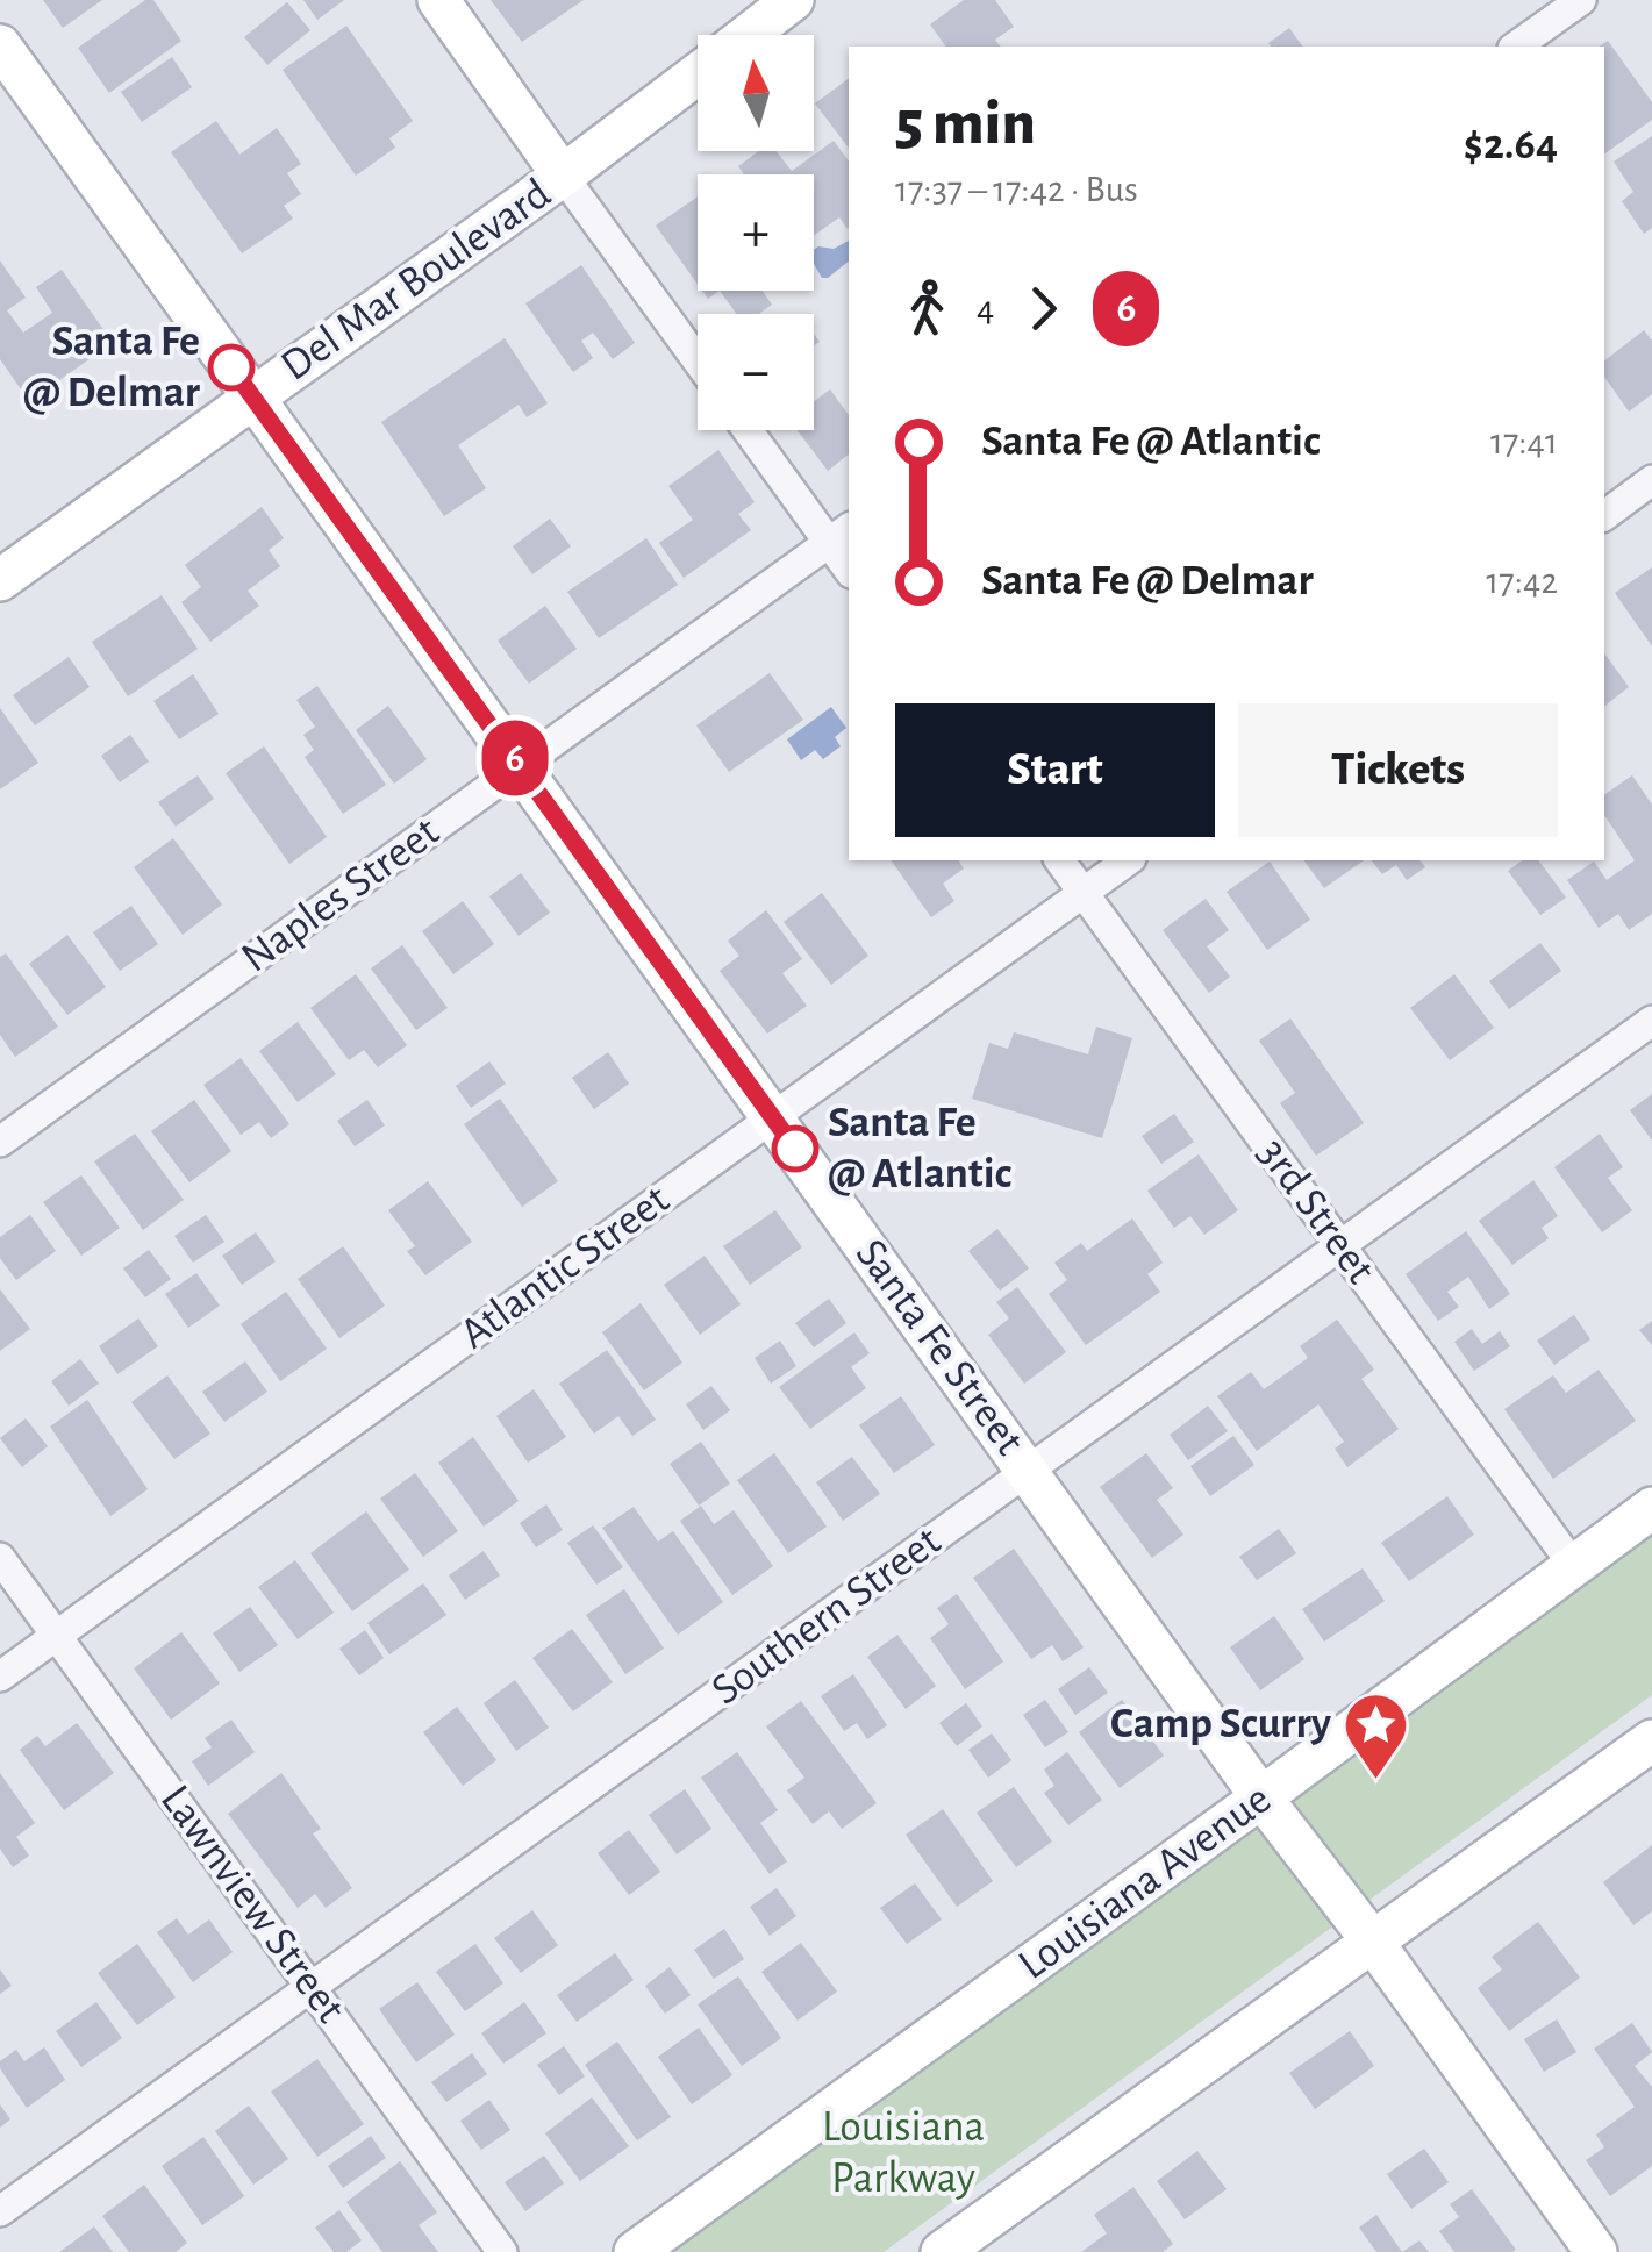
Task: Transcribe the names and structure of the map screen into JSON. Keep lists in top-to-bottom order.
{
  "streets": {
    "main road": ["Del Mar Boulevard", "Santa Fe Street", "Louisiana Avenue"],
    "street": [
      "Naples Street",
      "3rd Street",
      "Atlantic Street",
      "Southern Street",
      "Lawnview Street"
    ]
  },
  "crossings": [
    ["Del Mar Boulevard", "Santa Fe Street"],
    ["Naples Street", "Santa Fe Street"],
    ["3rd Street", "Atlantic Street"],
    ["3rd Street", "Southern Street"],
    ["3rd Street", "Louisiana Avenue"],
    ["Atlantic Street", "Santa Fe Street"],
    ["Atlantic Street", "Lawnview Street"],
    ["Santa Fe Street", "Southern Street"],
    ["Santa Fe Street", "Louisiana Avenue"],
    ["Southern Street", "Lawnview Street"]
  ],
  "parks": ["Louisiana Parkway"],
  "places": {
    "other": ["Santa Fe @ Delmar", "Santa Fe @ Atlantic"],
    "place": ["Camp Scurry"]
  },
  "lines": ["bus line 6"],
  "north": "top",
  "page": {
    "on_map": "6",
    "map_buttons": ["+", "−"],
    "heading": ["5 min", "17:37 – 17:42 · Bus", "$2.64"],
    "legs": ["4", "6"],
    "list": [
      {
        "name": "Santa Fe @ Atlantic",
        "value": "17:41"
      },
      {
        "name": "Santa Fe @ Delmar",
        "value": "17:42"
      }
    ],
    "buttons": ["Start", "Tickets"]
  }
}
